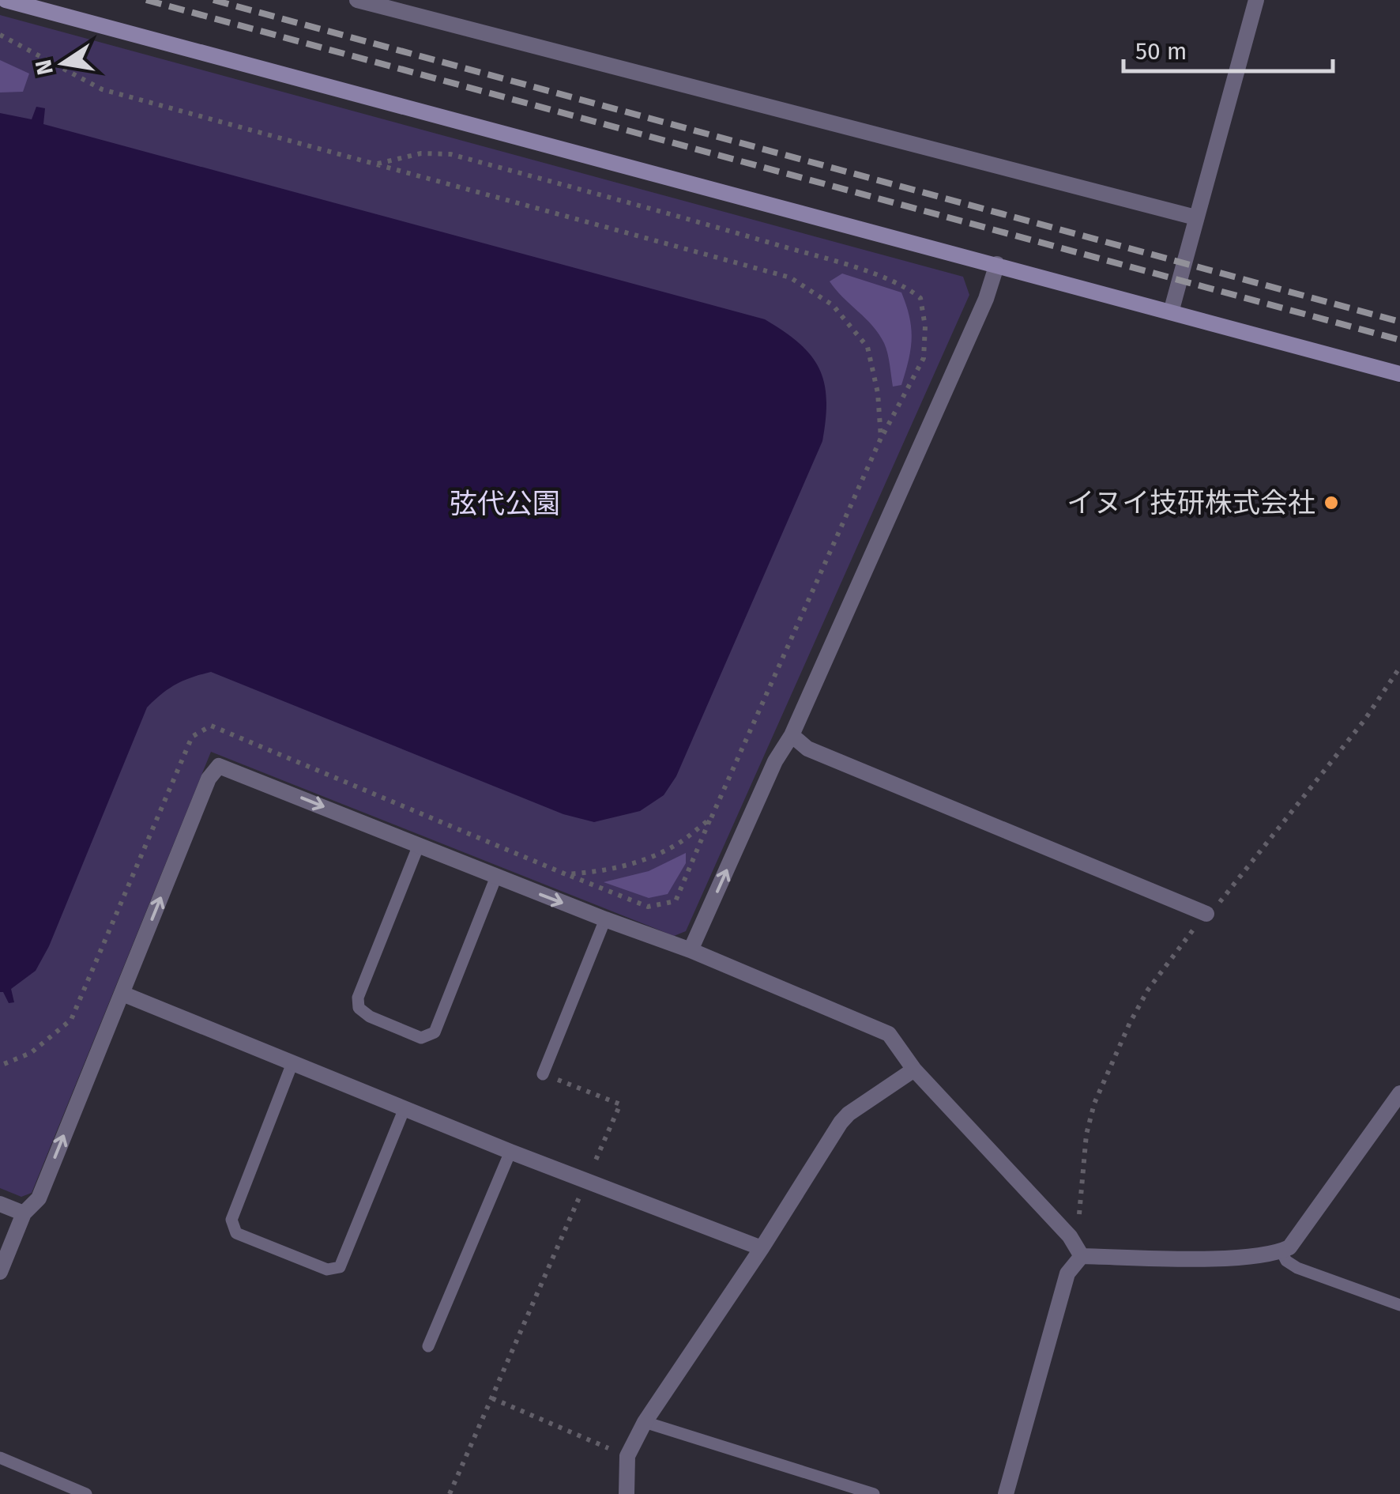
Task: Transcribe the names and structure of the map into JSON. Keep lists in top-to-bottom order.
{
  "parks": ["弦代公園"],
  "places": ["イヌイ技研株式会社"],
  "scale_bar": "50 m",
  "north": "left"
}
